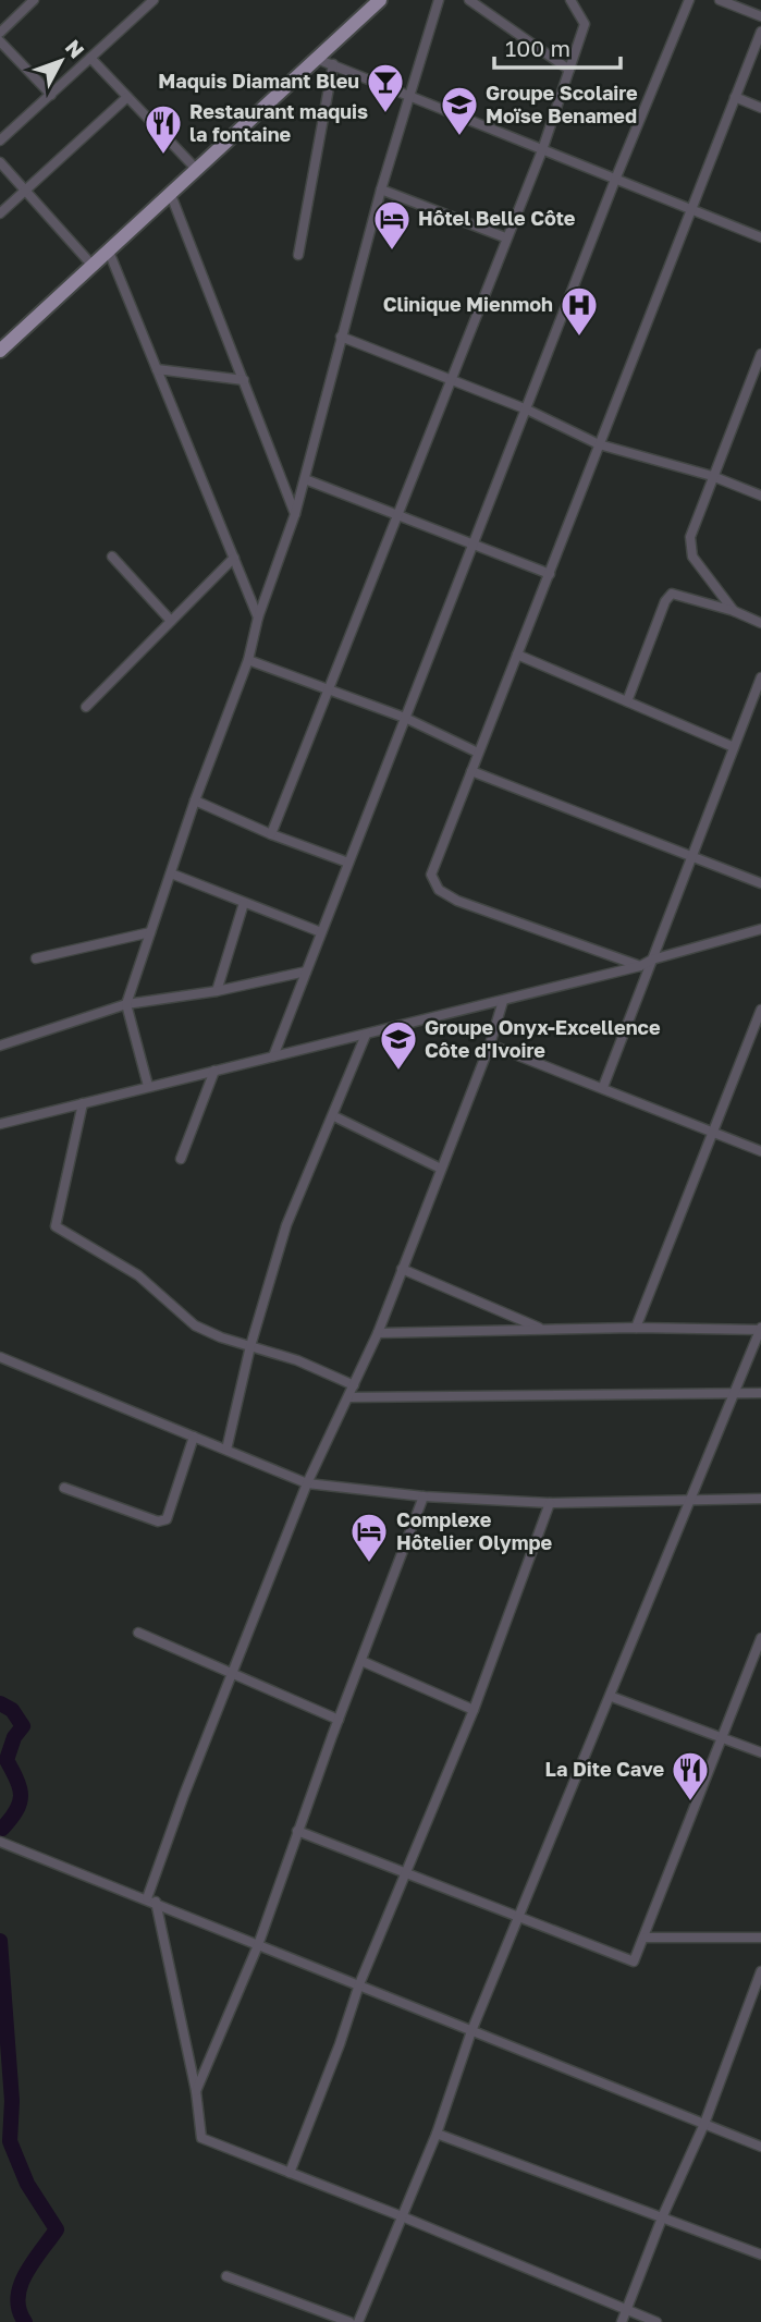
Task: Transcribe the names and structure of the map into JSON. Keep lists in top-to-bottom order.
{
  "places": {
    "bar": ["Maquis Diamant Bleu"],
    "school or university": ["Groupe Scolaire Moïse Benamed", "Groupe Onyx-Excellence Côte d'Ivoire"],
    "restaurant": ["Restaurant maquis la fontaine", "La Dite Cave"],
    "hotel": ["Hôtel Belle Côte", "Complexe Hôtelier Olympe"],
    "hospital": ["Clinique Mienmoh"]
  },
  "scale_bar": "100 m",
  "north": "top right"
}
